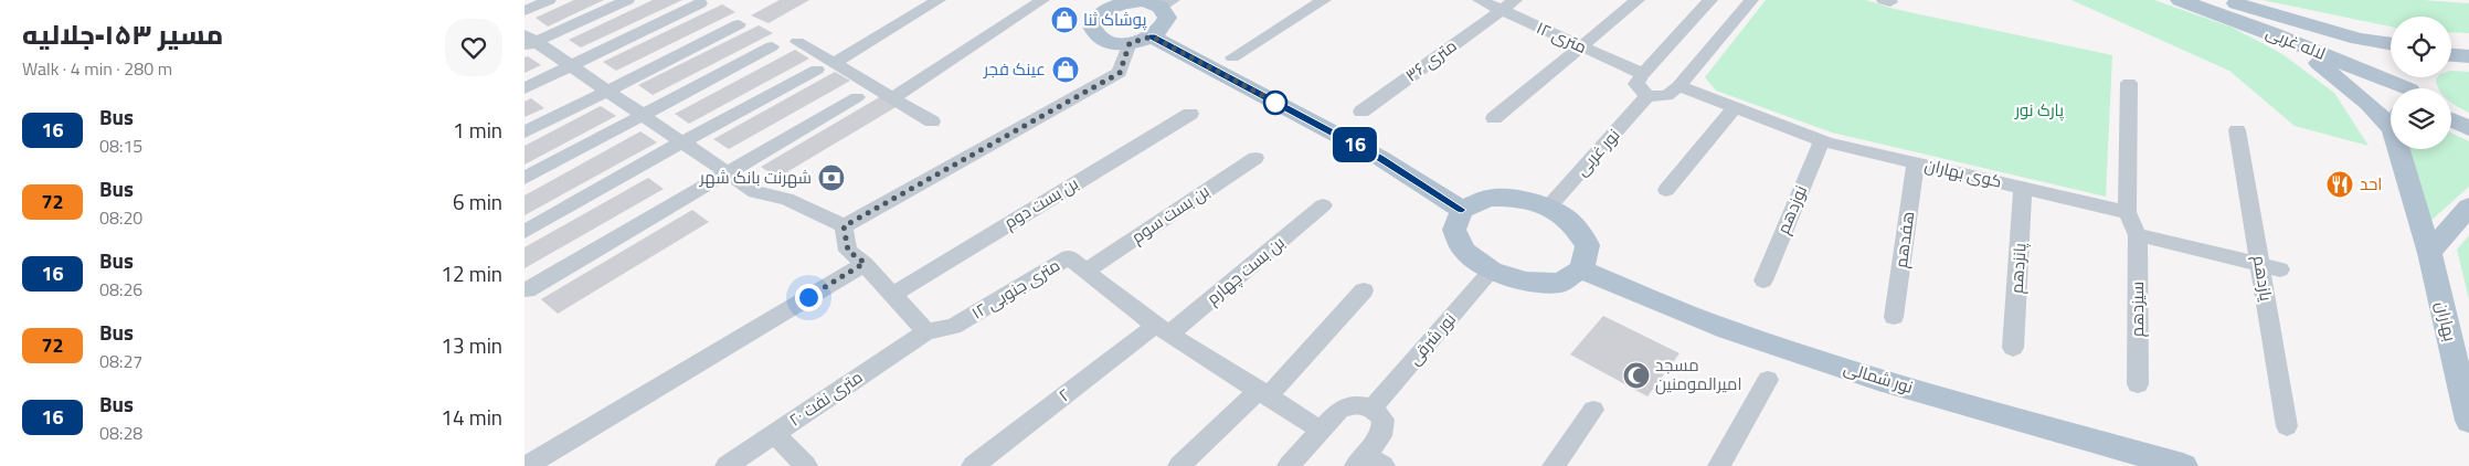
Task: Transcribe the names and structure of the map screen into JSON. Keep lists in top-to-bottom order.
{
  "streets": {
    "main road": ["لاله غربی", "بهاران", "نور شمالی"],
    "street": [
      "۱۲ متری",
      "۳۶ متری",
      "نور غربی",
      "کوی بهاران",
      "بن بست دوم",
      "نوزدهم",
      "بن بست سوم",
      "هفدهم",
      "پانزدهم",
      "بن بست چهارم",
      "یازدهم",
      "۱۲ متری جنوبی",
      "سیزدهم",
      "نور شرقی",
      "۲",
      "۲۰ متری نفت"
    ]
  },
  "crossings": [
    ["۱۲ متری", "۳۶ متری"],
    ["نور غربی", "نور شرقی"],
    ["نور غربی", "نور شمالی"],
    ["کوی بهاران", "نوزدهم"],
    ["کوی بهاران", "هفدهم"],
    ["کوی بهاران", "پانزدهم"],
    ["بن بست سوم", "۱۲ متری جنوبی"],
    ["بن بست چهارم", "۱۲ متری جنوبی"],
    ["بن بست چهارم", "۲"],
    ["۱۲ متری جنوبی", "۲"],
    ["۱۲ متری جنوبی", "۲۰ متری نفت"],
    ["نور شرقی", "نور شمالی"]
  ],
  "parks": ["پارک نور"],
  "places": {
    "shop": ["پوشاک ثنا", "عینک فجر"],
    "bank": ["شهرنت بانک شهر"],
    "restaurant": ["احد"],
    "mosque": ["مسجد امیرالمومنین"]
  },
  "lines": ["bus line 16"],
  "page": {
    "heading": ["مسیر ۱۵۳-جلالیه", "Walk · 4 min · 280 m"],
    "on_map": "16",
    "list": [
      {
        "mark": "16",
        "name": "Bus",
        "note": "08:15",
        "value": "1 min"
      },
      {
        "mark": "72",
        "name": "Bus",
        "note": "08:20",
        "value": "6 min"
      },
      {
        "mark": "16",
        "name": "Bus",
        "note": "08:26",
        "value": "12 min"
      },
      {
        "mark": "72",
        "name": "Bus",
        "note": "08:27",
        "value": "13 min"
      },
      {
        "mark": "16",
        "name": "Bus",
        "note": "08:28",
        "value": "14 min"
      }
    ]
  }
}
